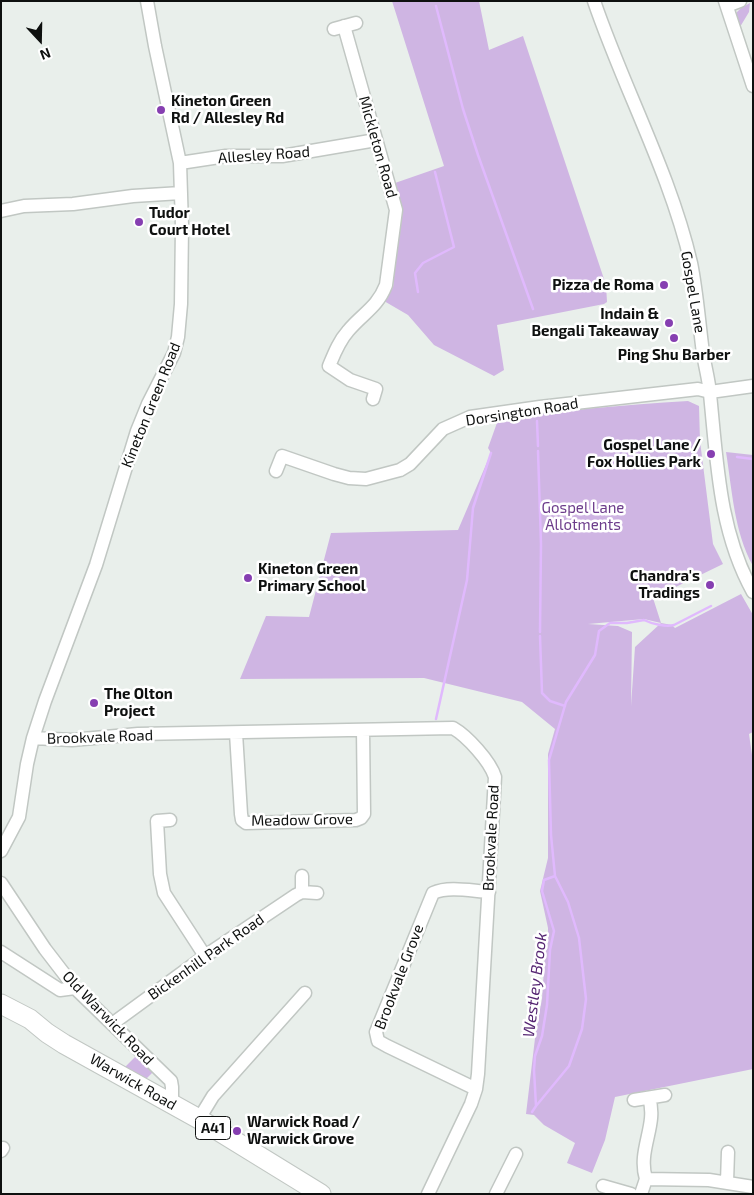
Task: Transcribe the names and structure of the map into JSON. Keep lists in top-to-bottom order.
{
  "streets": {
    "highway": ["Warwick Road", "A41"],
    "street": [
      "Mickleton Road",
      "Allesley Road",
      "Gospel Lane",
      "Kineton Green Road",
      "Dorsington Road",
      "Brookvale Road",
      "Meadow Grove",
      "Bickenhill Park Road",
      "Brookvale Grove",
      "Old Warwick Road"
    ]
  },
  "crossings": [
    ["Mickleton Road", "Allesley Road"],
    ["Allesley Road", "Kineton Green Road"],
    ["Gospel Lane", "Dorsington Road"],
    ["Kineton Green Road", "Brookvale Road"],
    ["Brookvale Road", "Meadow Grove"],
    ["Brookvale Road", "Brookvale Grove"],
    ["Bickenhill Park Road", "Old Warwick Road"],
    ["Old Warwick Road", "Warwick Road"]
  ],
  "water": ["Westley Brook"],
  "parks": ["Gospel Lane Allotments"],
  "places": [
    "Kineton Green Rd / Allesley Rd",
    "Tudor Court Hotel",
    "Pizza de Roma",
    "Indain & Bengali Takeaway",
    "Ping Shu Barber",
    "Gospel Lane / Fox Hollies Park",
    "Kineton Green Primary School",
    "Chandra's Tradings",
    "The Olton Project",
    "Warwick Road / Warwick Grove"
  ],
  "north": "bottom"
}
